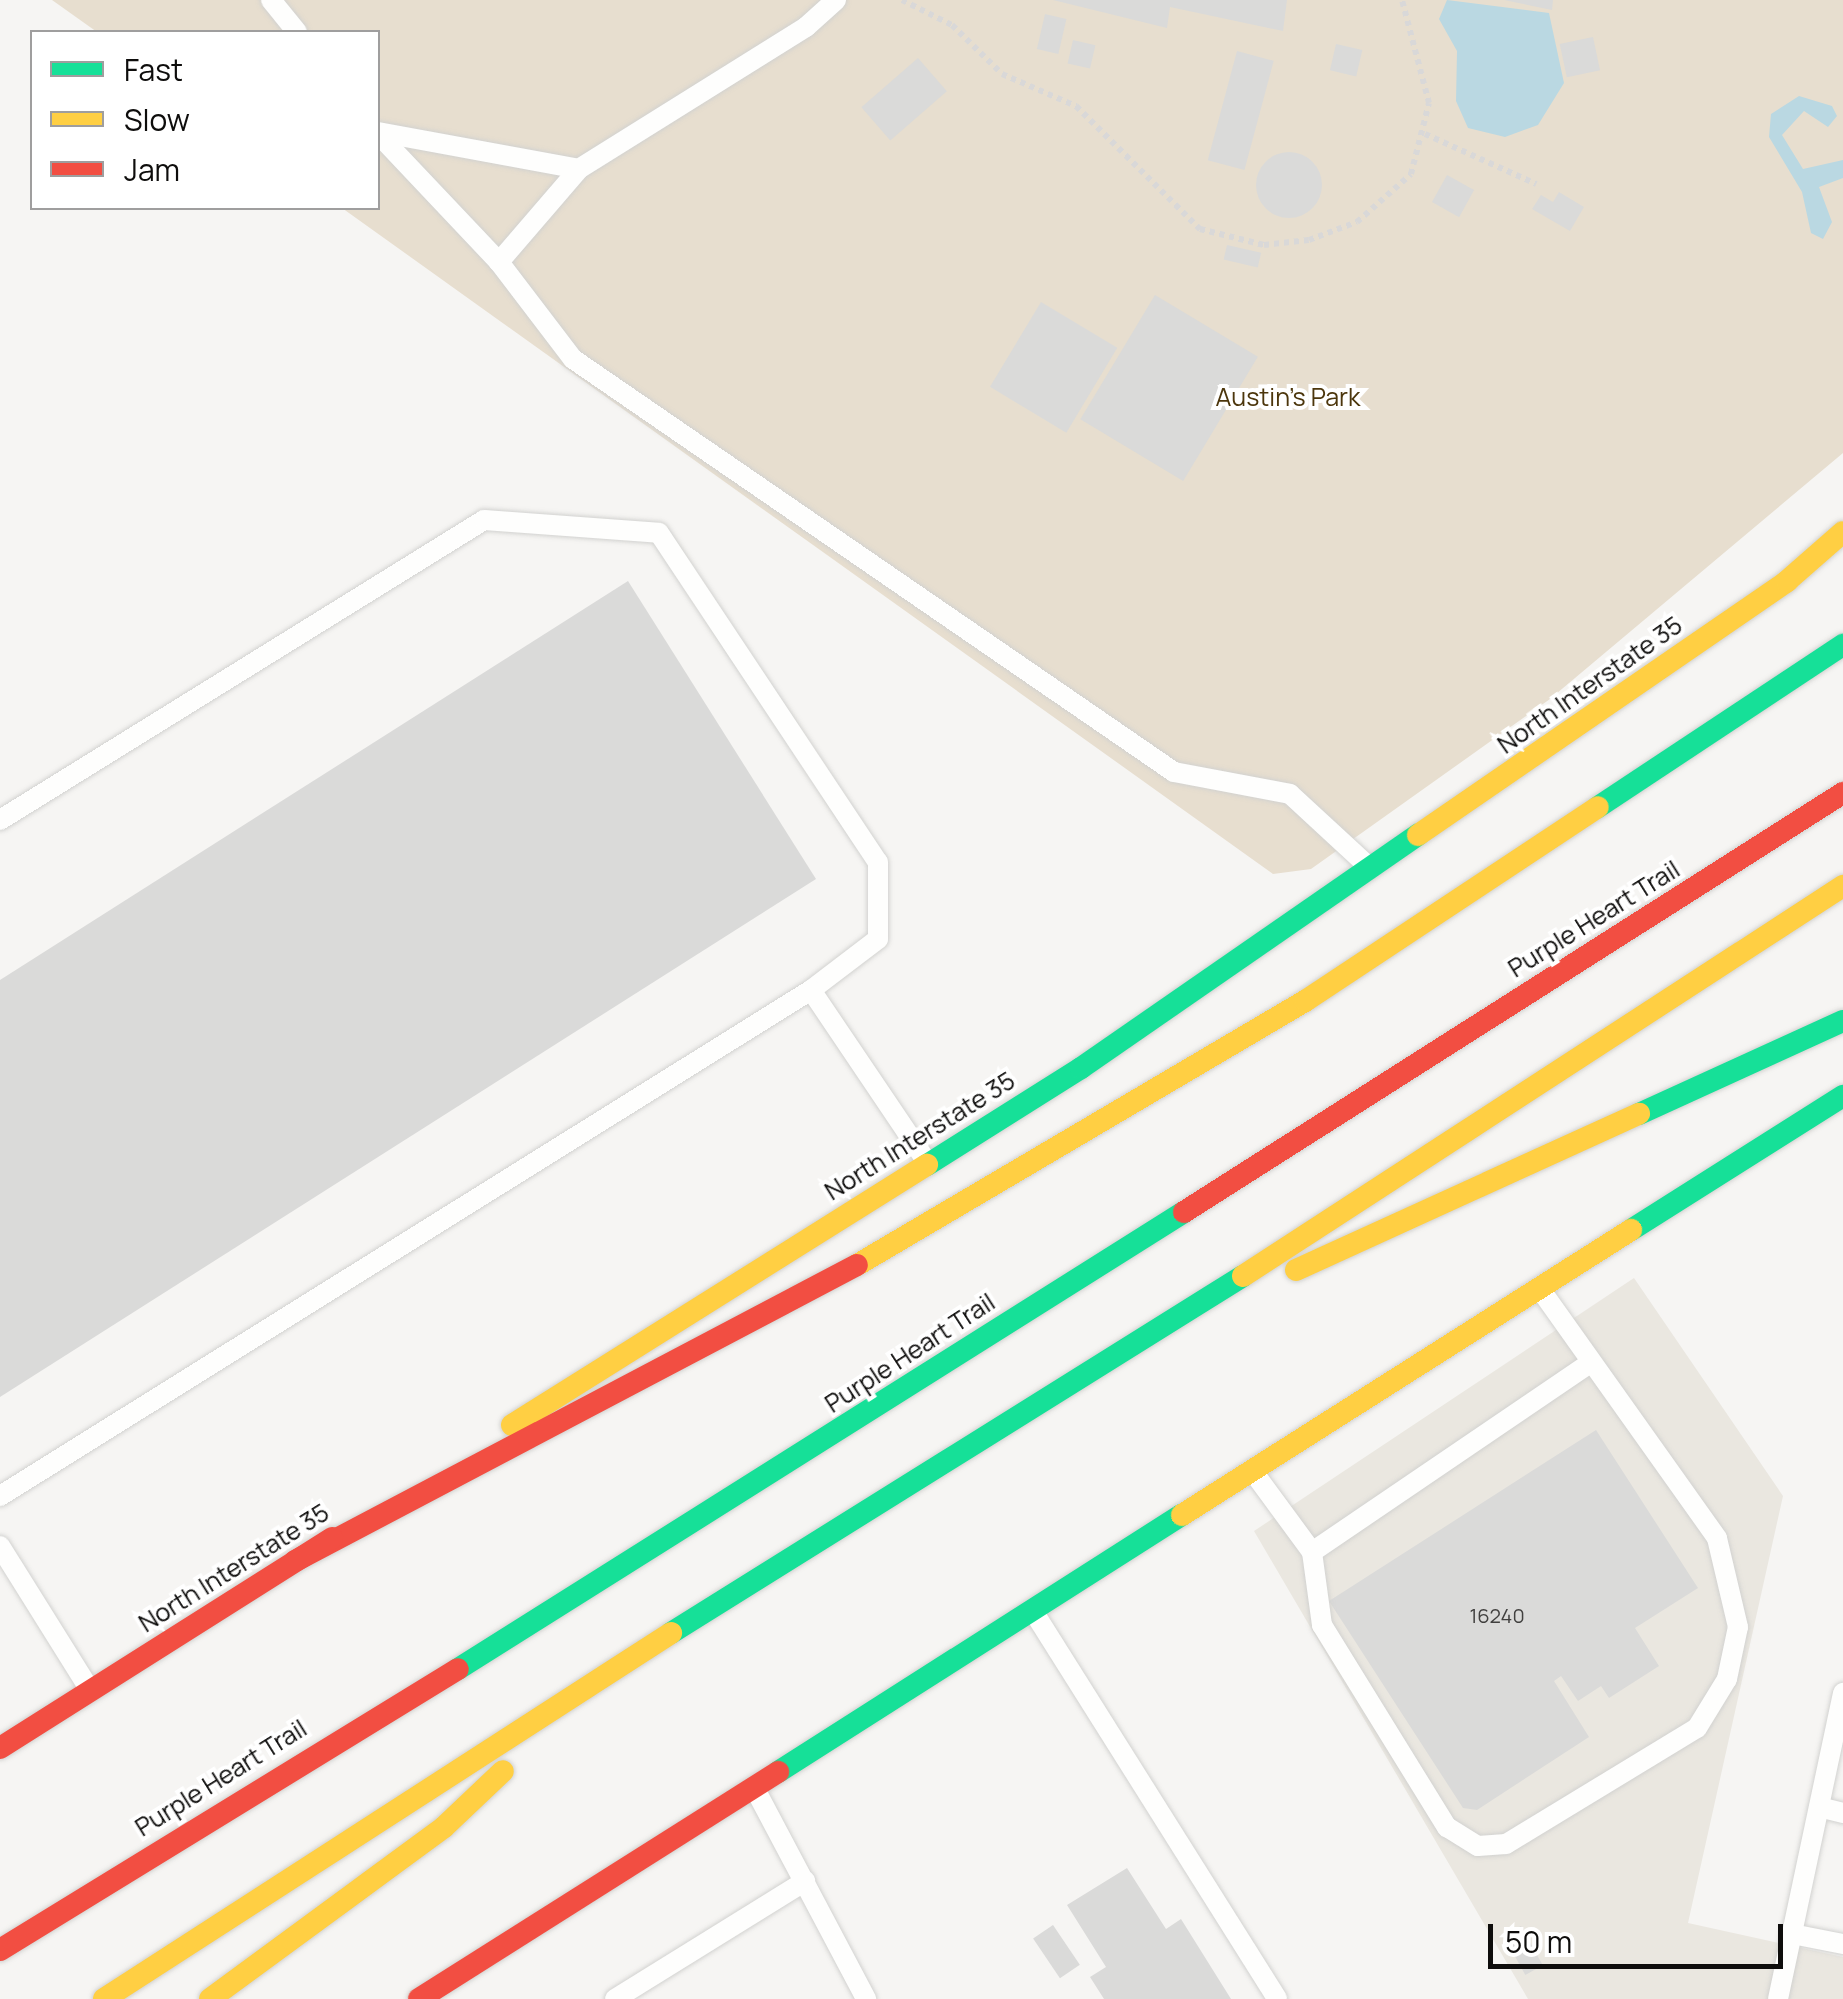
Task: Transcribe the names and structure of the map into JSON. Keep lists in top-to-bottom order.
{
  "streets": {
    "main road": ["North Interstate 35", "Purple Heart Trail"]
  },
  "parks": ["Austin’s Park"],
  "house_numbers": ["16240"],
  "legend": ["Fast", "Slow", "Jam"],
  "scale_bar": "50 m"
}
